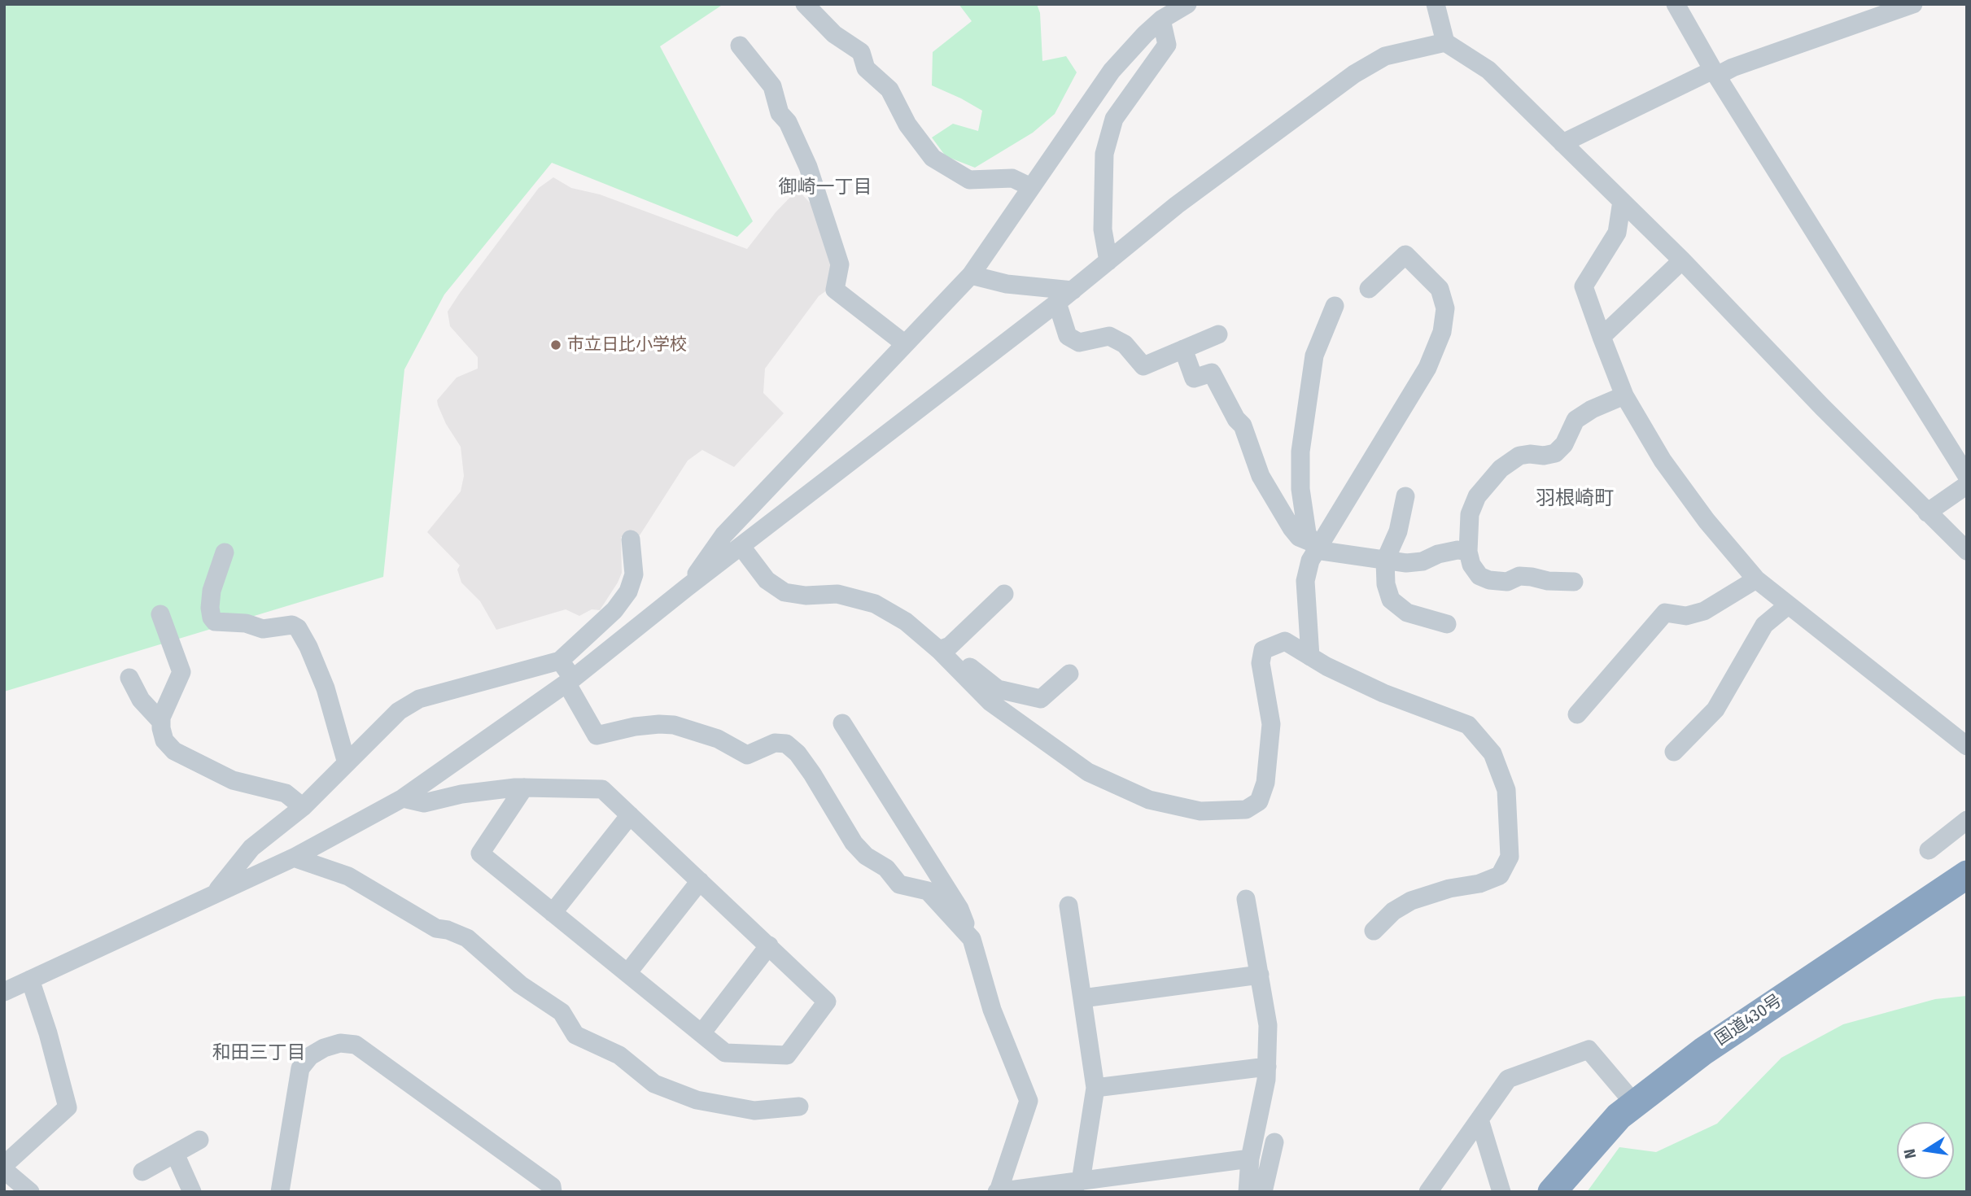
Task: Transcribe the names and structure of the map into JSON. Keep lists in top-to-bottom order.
{
  "streets": {
    "highway": ["国道430号"]
  },
  "districts": ["御崎一丁目", "羽根崎町", "和田三丁目"],
  "places": ["市立日比小学校"],
  "north": "left"
}
